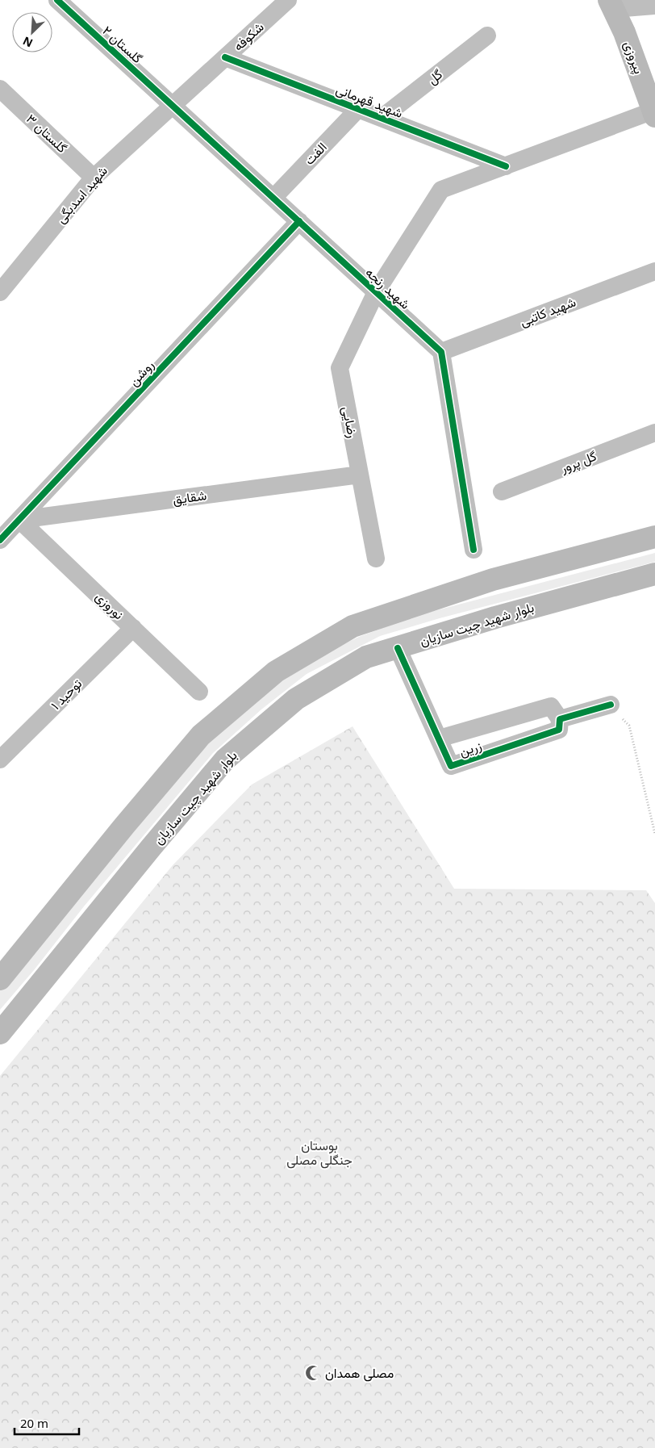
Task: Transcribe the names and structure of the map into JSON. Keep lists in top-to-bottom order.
{
  "streets": {
    "main road": ["پیروزی", "بلوار شهید چیت سازیان"],
    "street": [
      "شکوفه",
      "گلستان ۲",
      "گل",
      "شهید قهرمانی",
      "گلستان ۳",
      "الفت",
      "شهید اسدبگی",
      "شهید رنجه",
      "شهید کاتبی",
      "روشن",
      "رضایی",
      "گل پرور",
      "شقایق",
      "نوروزی",
      "توحید ۱",
      "زرین"
    ]
  },
  "crossings": [
    ["شکوفه", "گلستان ۲"],
    ["شکوفه", "شهید قهرمانی"],
    ["شکوفه", "شهید اسدبگی"],
    ["شکوفه", "شهید رنجه"],
    ["گلستان ۲", "شهید اسدبگی"],
    ["گلستان ۲", "شهید رنجه"],
    ["گل", "شهید قهرمانی"],
    ["شهید قهرمانی", "الفت"],
    ["گلستان ۳", "شهید اسدبگی"],
    ["الفت", "شهید رنجه"],
    ["شهید اسدبگی", "شهید رنجه"],
    ["شهید رنجه", "شهید کاتبی"],
    ["شهید رنجه", "روشن"],
    ["شهید رنجه", "رضایی"],
    ["روشن", "شقایق"],
    ["روشن", "نوروزی"],
    ["رضایی", "شقایق"],
    ["شقایق", "نوروزی"],
    ["نوروزی", "توحید ۱"],
    ["بلوار شهید چیت سازیان", "زرین"]
  ],
  "parks": ["بوستان جنگلی مصلی"],
  "places": {
    "mosque": ["مصلی همدان"]
  },
  "scale_bar": "20 m",
  "north": "bottom left"
}
